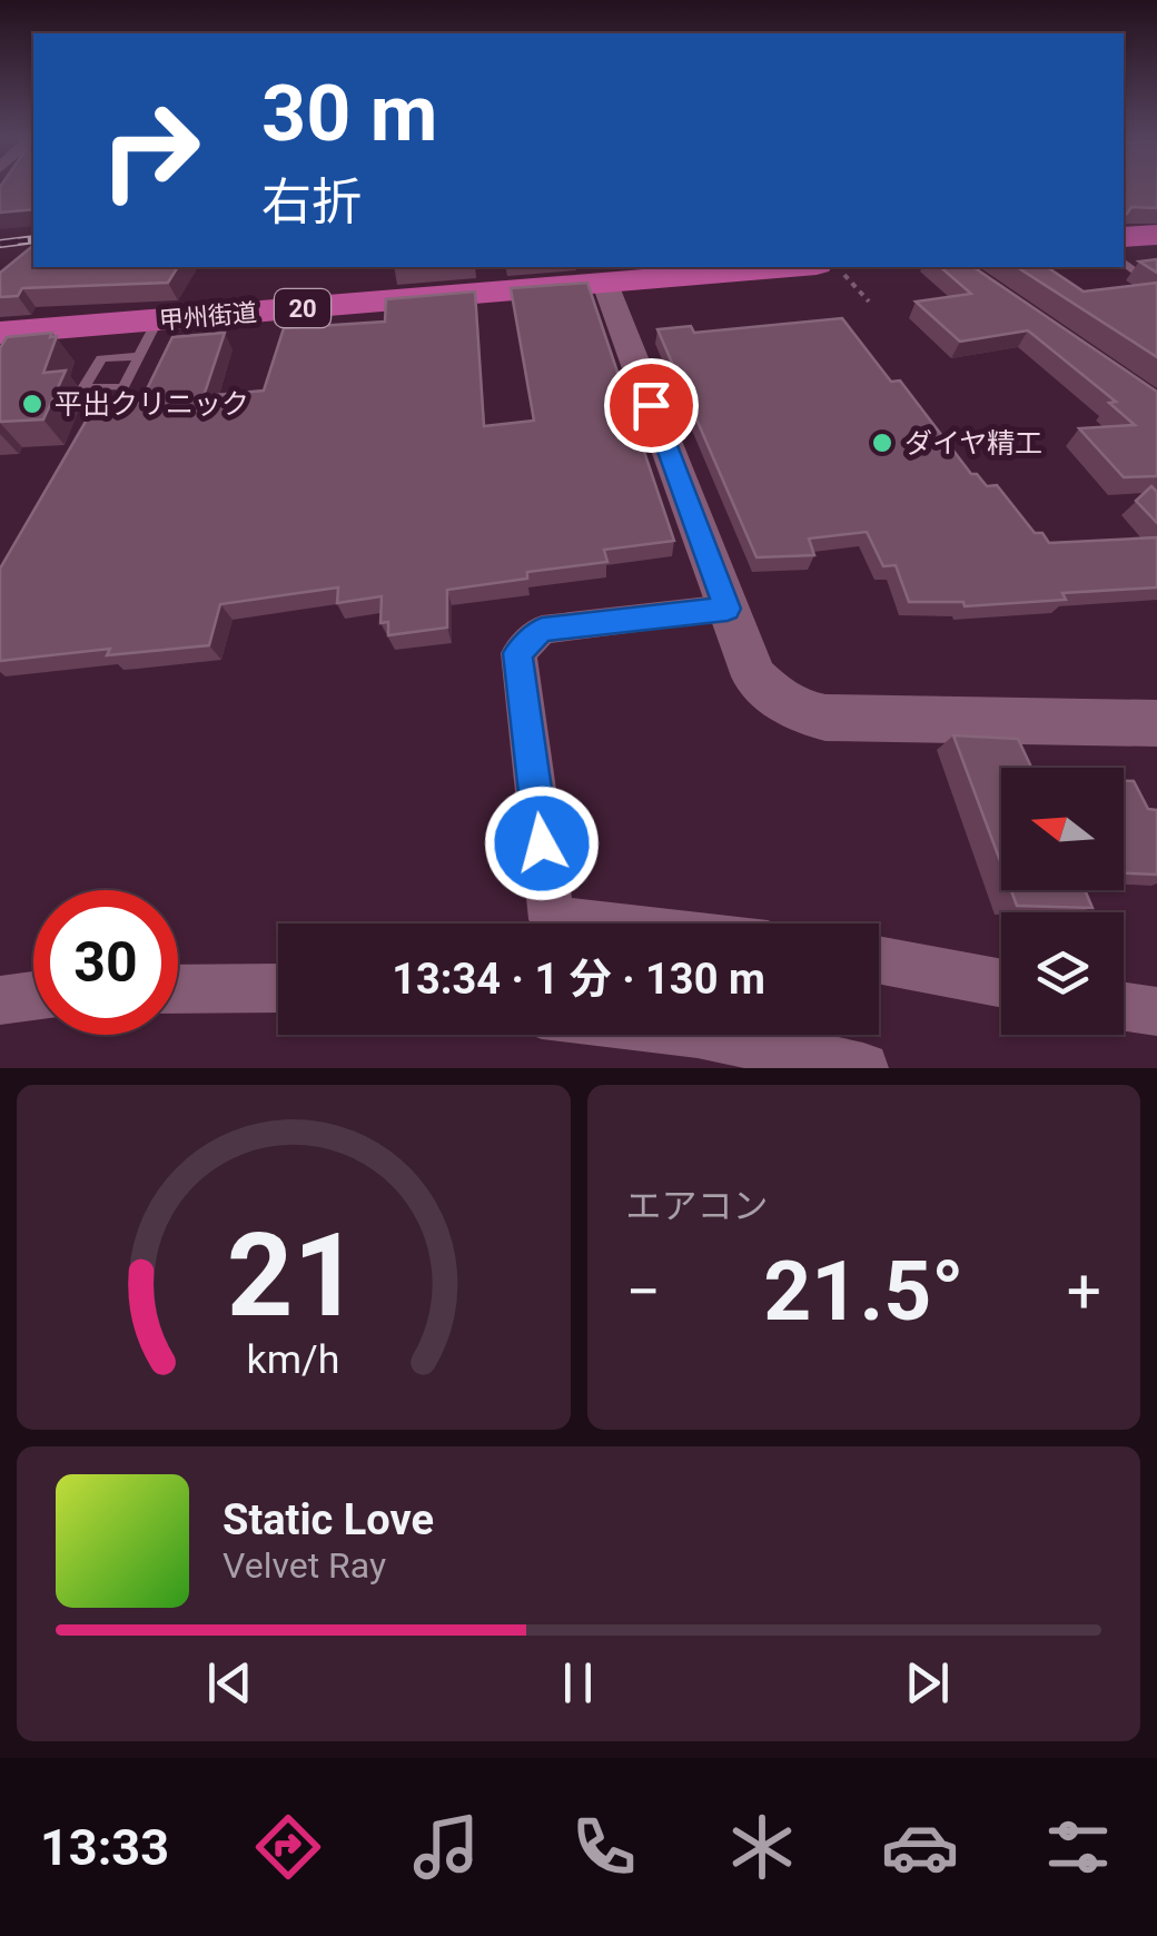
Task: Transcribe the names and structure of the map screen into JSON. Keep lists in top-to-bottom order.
{
  "streets": {
    "highway": ["20", "甲州街道"]
  },
  "places": ["平出クリニック", "ダイヤ精工"],
  "north": "left",
  "page": {
    "turn": ["30 m", "右折"],
    "limit": "30",
    "trip": "13:34 · 1 分 · 130 m",
    "tile": "エアコン",
    "heat": ["−", "21.5°", "+"],
    "song": ["Static Love", "Velvet Ray"],
    "tabs": "13:33",
    "gauge": ["21", "km/h"]
  }
}
